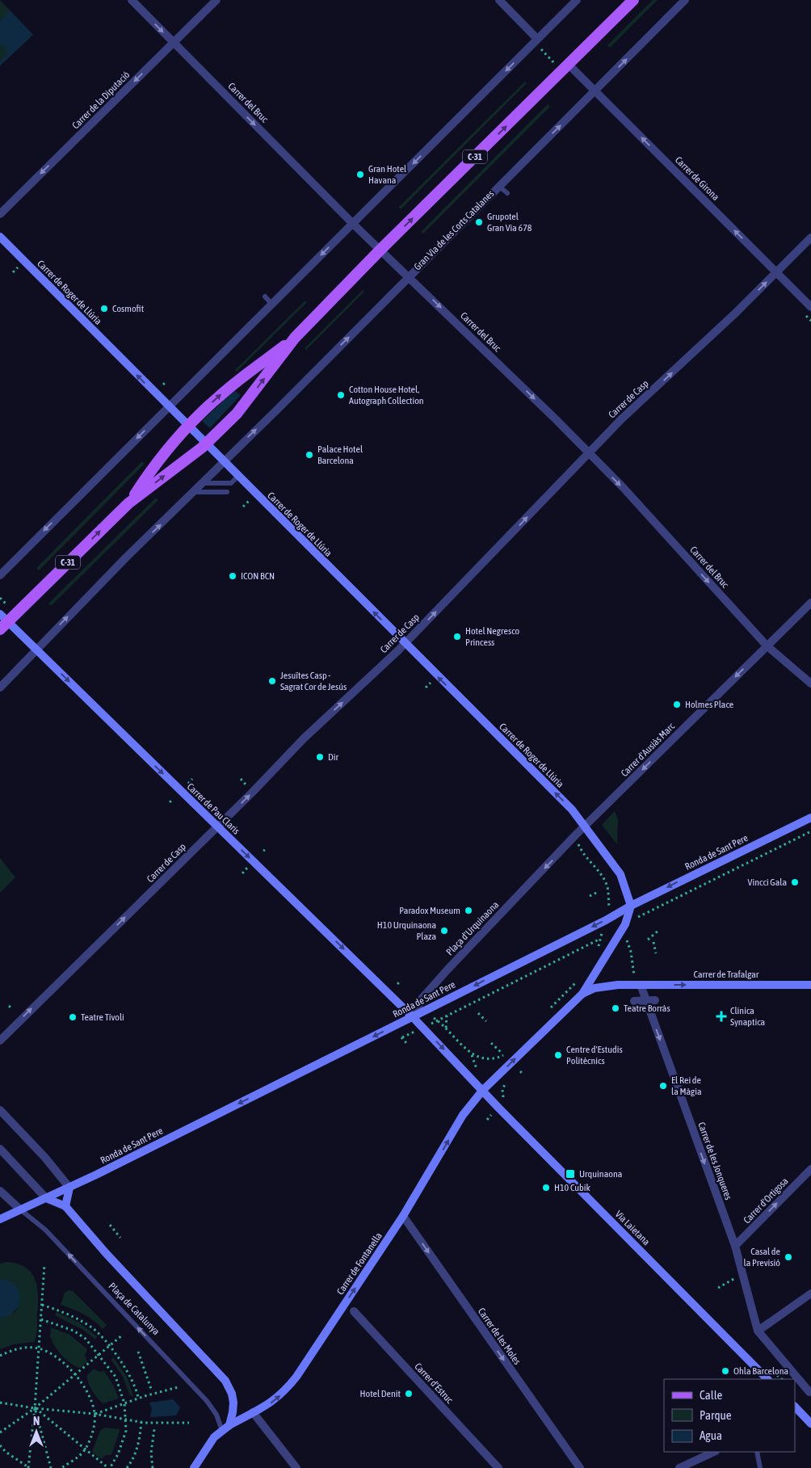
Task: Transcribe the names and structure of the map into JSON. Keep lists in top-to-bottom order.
{
  "streets": {
    "main road": [
      "C-31",
      "Carrer de Roger de Llúria",
      "Carrer de Pau Claris",
      "Ronda de Sant Pere",
      "Carrer de Trafalgar",
      "Via Laietana",
      "Carrer de Fontanella",
      "Plaça de Catalunya"
    ],
    "street": [
      "Carrer de la Diputació",
      "Carrer del Bruc",
      "Carrer de Girona",
      "Gran Via de les Corts Catalanes",
      "Carrer de Casp",
      "Carrer d'Ausiàs Marc",
      "Plaça d'Urquinaona",
      "Carrer de les Jonqueres",
      "Carrer d'Ortigosa",
      "Carrer de les Moles",
      "Carrer d'Estruc"
    ]
  },
  "crossings": [
    ["Carrer de la Diputació", "Carrer del Bruc"],
    ["Carrer del Bruc", "C-31"],
    ["Carrer del Bruc", "Gran Via de les Corts Catalanes"],
    ["Carrer del Bruc", "Carrer de Casp"],
    ["Carrer del Bruc", "Carrer d'Ausiàs Marc"],
    ["C-31", "Carrer de Girona"],
    ["C-31", "Carrer de Roger de Llúria"],
    ["C-31", "Carrer de Pau Claris"],
    ["Carrer de Girona", "Gran Via de les Corts Catalanes"],
    ["Carrer de Girona", "Carrer de Casp"],
    ["Gran Via de les Corts Catalanes", "Carrer de Roger de Llúria"],
    ["Gran Via de les Corts Catalanes", "Carrer de Pau Claris"],
    ["Carrer de Roger de Llúria", "Carrer de Casp"],
    ["Carrer de Roger de Llúria", "Carrer d'Ausiàs Marc"],
    ["Carrer de Roger de Llúria", "Plaça d'Urquinaona"],
    ["Carrer de Casp", "Carrer de Pau Claris"],
    ["Carrer d'Ausiàs Marc", "Plaça d'Urquinaona"],
    ["Carrer de Pau Claris", "Ronda de Sant Pere"],
    ["Carrer de Pau Claris", "Plaça d'Urquinaona"],
    ["Ronda de Sant Pere", "Plaça d'Urquinaona"],
    ["Ronda de Sant Pere", "Plaça de Catalunya"],
    ["Carrer de Trafalgar", "Carrer de les Jonqueres"],
    ["Carrer de les Jonqueres", "Carrer d'Ortigosa"],
    ["Via Laietana", "Carrer de Fontanella"],
    ["Carrer de Fontanella", "Plaça de Catalunya"],
    ["Carrer de Fontanella", "Carrer de les Moles"]
  ],
  "one_way": [
    "Carrer de la Diputació",
    "Carrer del Bruc",
    "Carrer de Girona",
    "Gran Via de les Corts Catalanes",
    "Carrer de Roger de Llúria",
    "Carrer de Casp",
    "Carrer d'Ausiàs Marc",
    "Carrer de Pau Claris",
    "Ronda de Sant Pere",
    "Plaça d'Urquinaona",
    "Carrer de Trafalgar",
    "Carrer de les Jonqueres",
    "Carrer d'Ortigosa",
    "Carrer de Fontanella",
    "Carrer de les Moles"
  ],
  "places": {
    "other": [
      "Gran Hotel Havana",
      "Grupotel Gran Via 678",
      "Cosmofit",
      "Cotton House Hotel, Autograph Collection",
      "Palace Hotel Barcelona",
      "ICON BCN",
      "Hotel Negresco Princess",
      "Jesuïtes Casp - Sagrat Cor de Jesús",
      "Holmes Place",
      "Dir",
      "Vincci Gala",
      "Paradox Museum",
      "H10 Urquinaona Plaza",
      "Teatre Borràs",
      "Teatre Tívoli",
      "Centre d'Estudis Politècnics",
      "El Rei de la Màgia",
      "H10 Cubik",
      "Casal de la Previsió",
      "Ohla Barcelona",
      "Hotel Denit"
    ],
    "health": ["Clínica Synaptica"],
    "transit": ["Urquinaona"]
  },
  "legend": ["Calle", "Parque", "Agua"],
  "north": "top"
}
